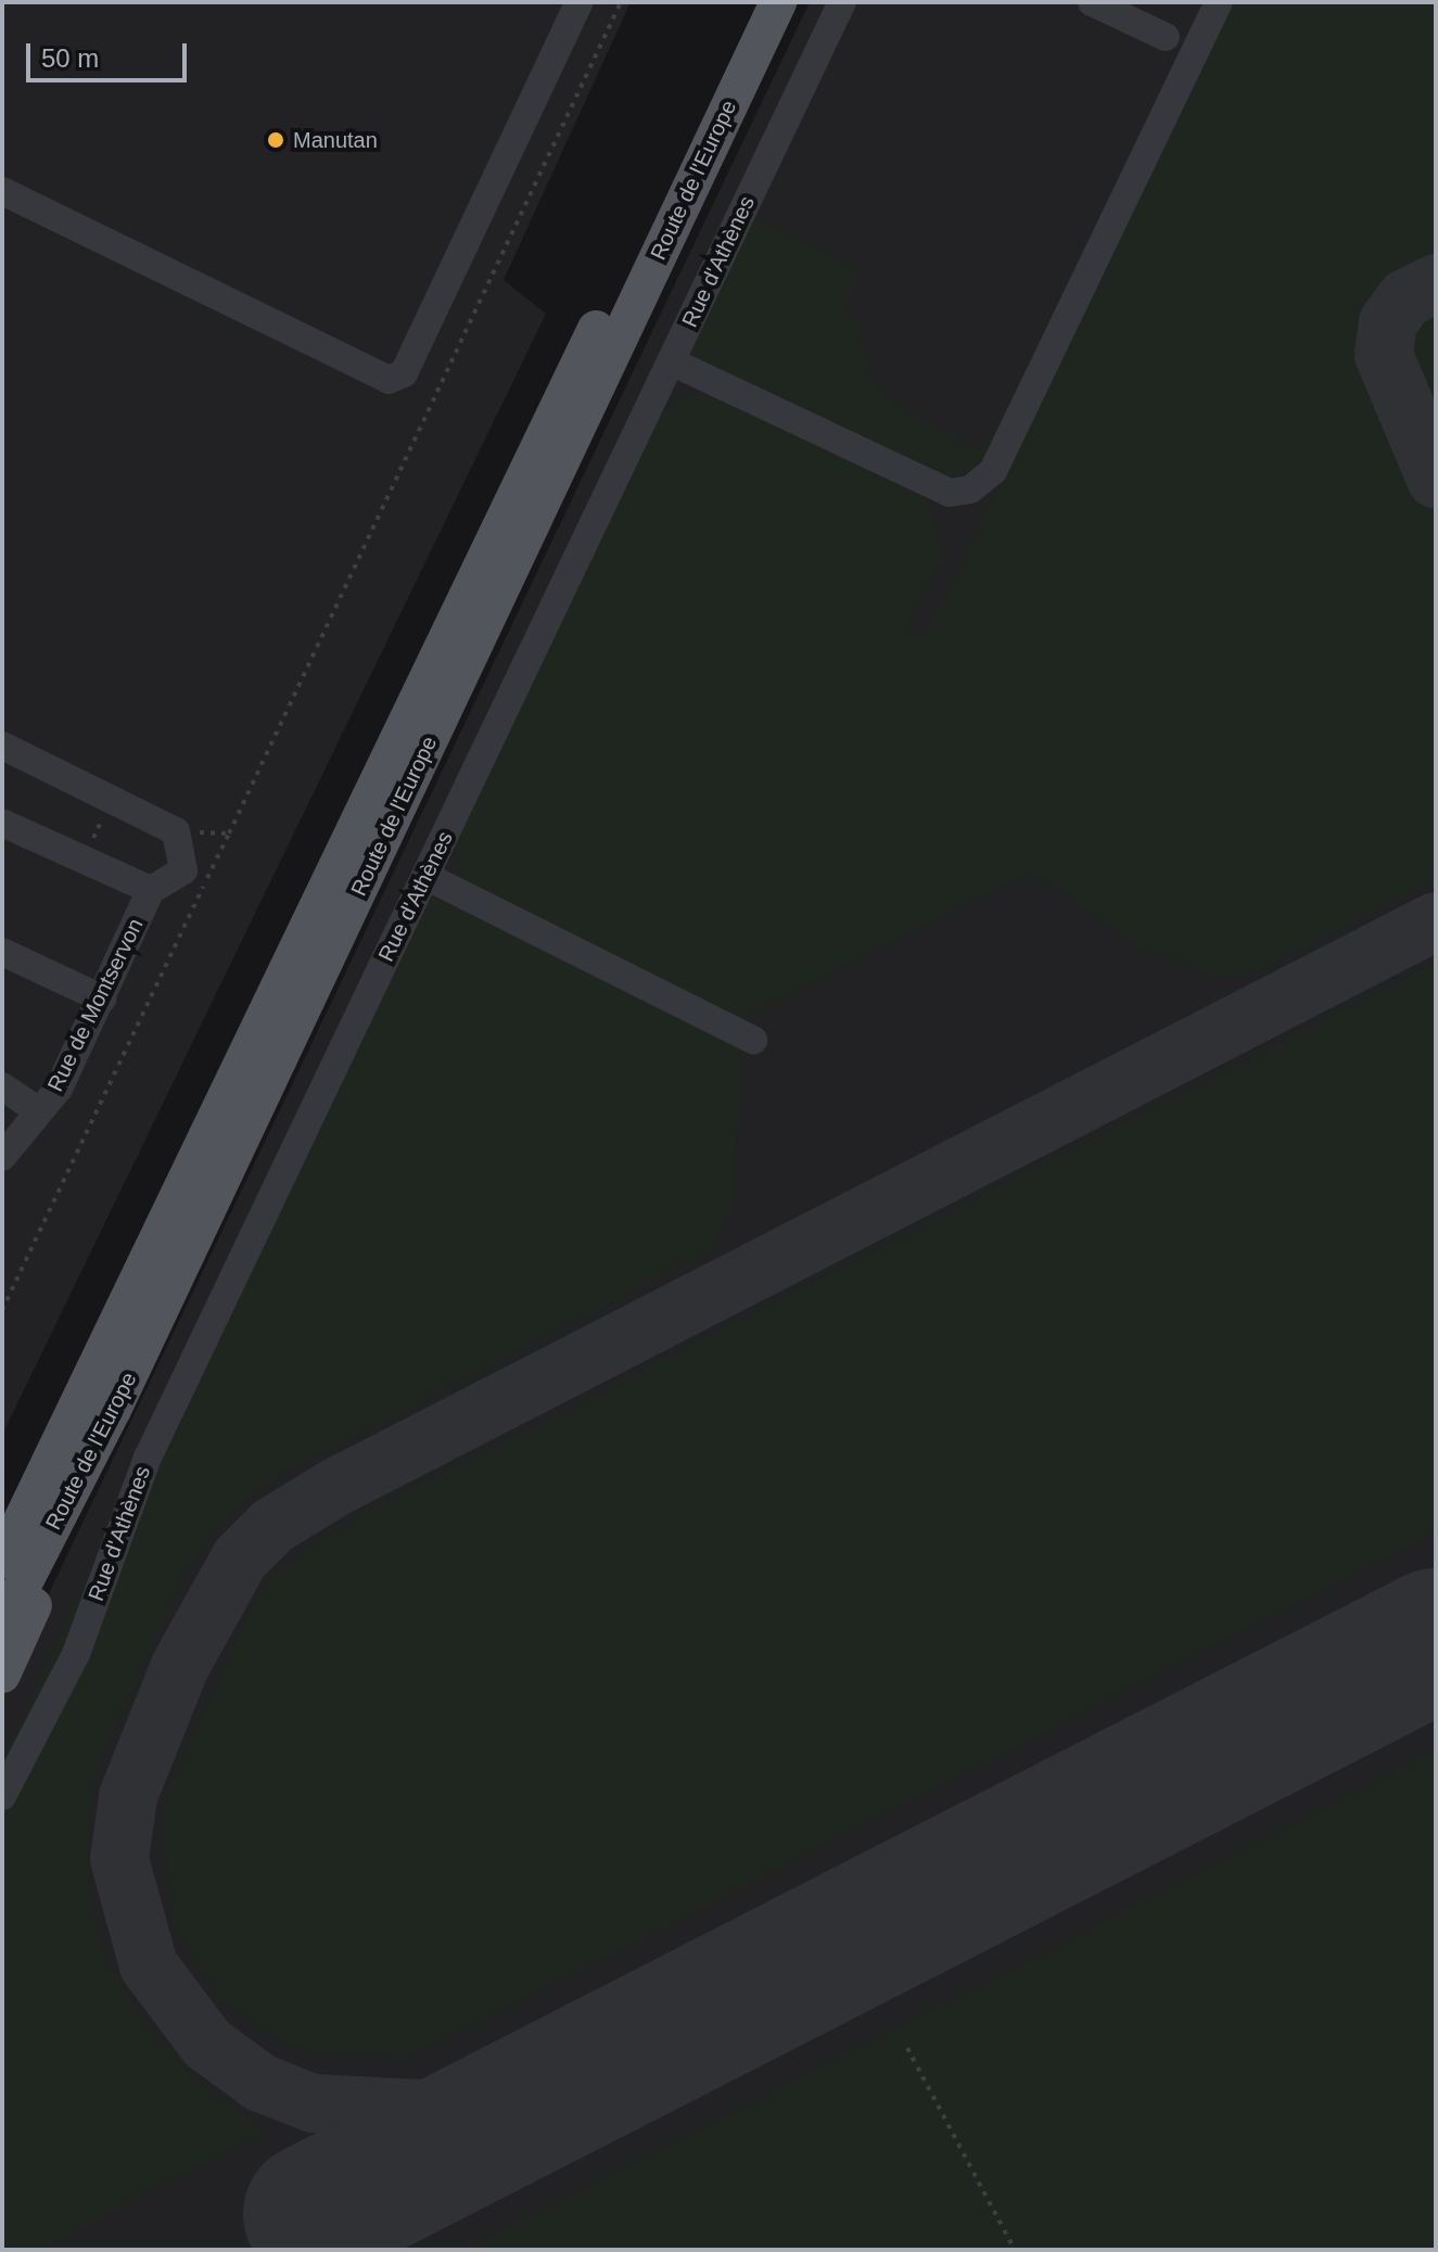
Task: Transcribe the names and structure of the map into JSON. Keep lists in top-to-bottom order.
{
  "streets": {
    "main road": ["Route de l'Europe"],
    "street": ["Rue d'Athènes", "Rue de Montservon"]
  },
  "places": ["Manutan"],
  "scale_bar": "50 m"
}
